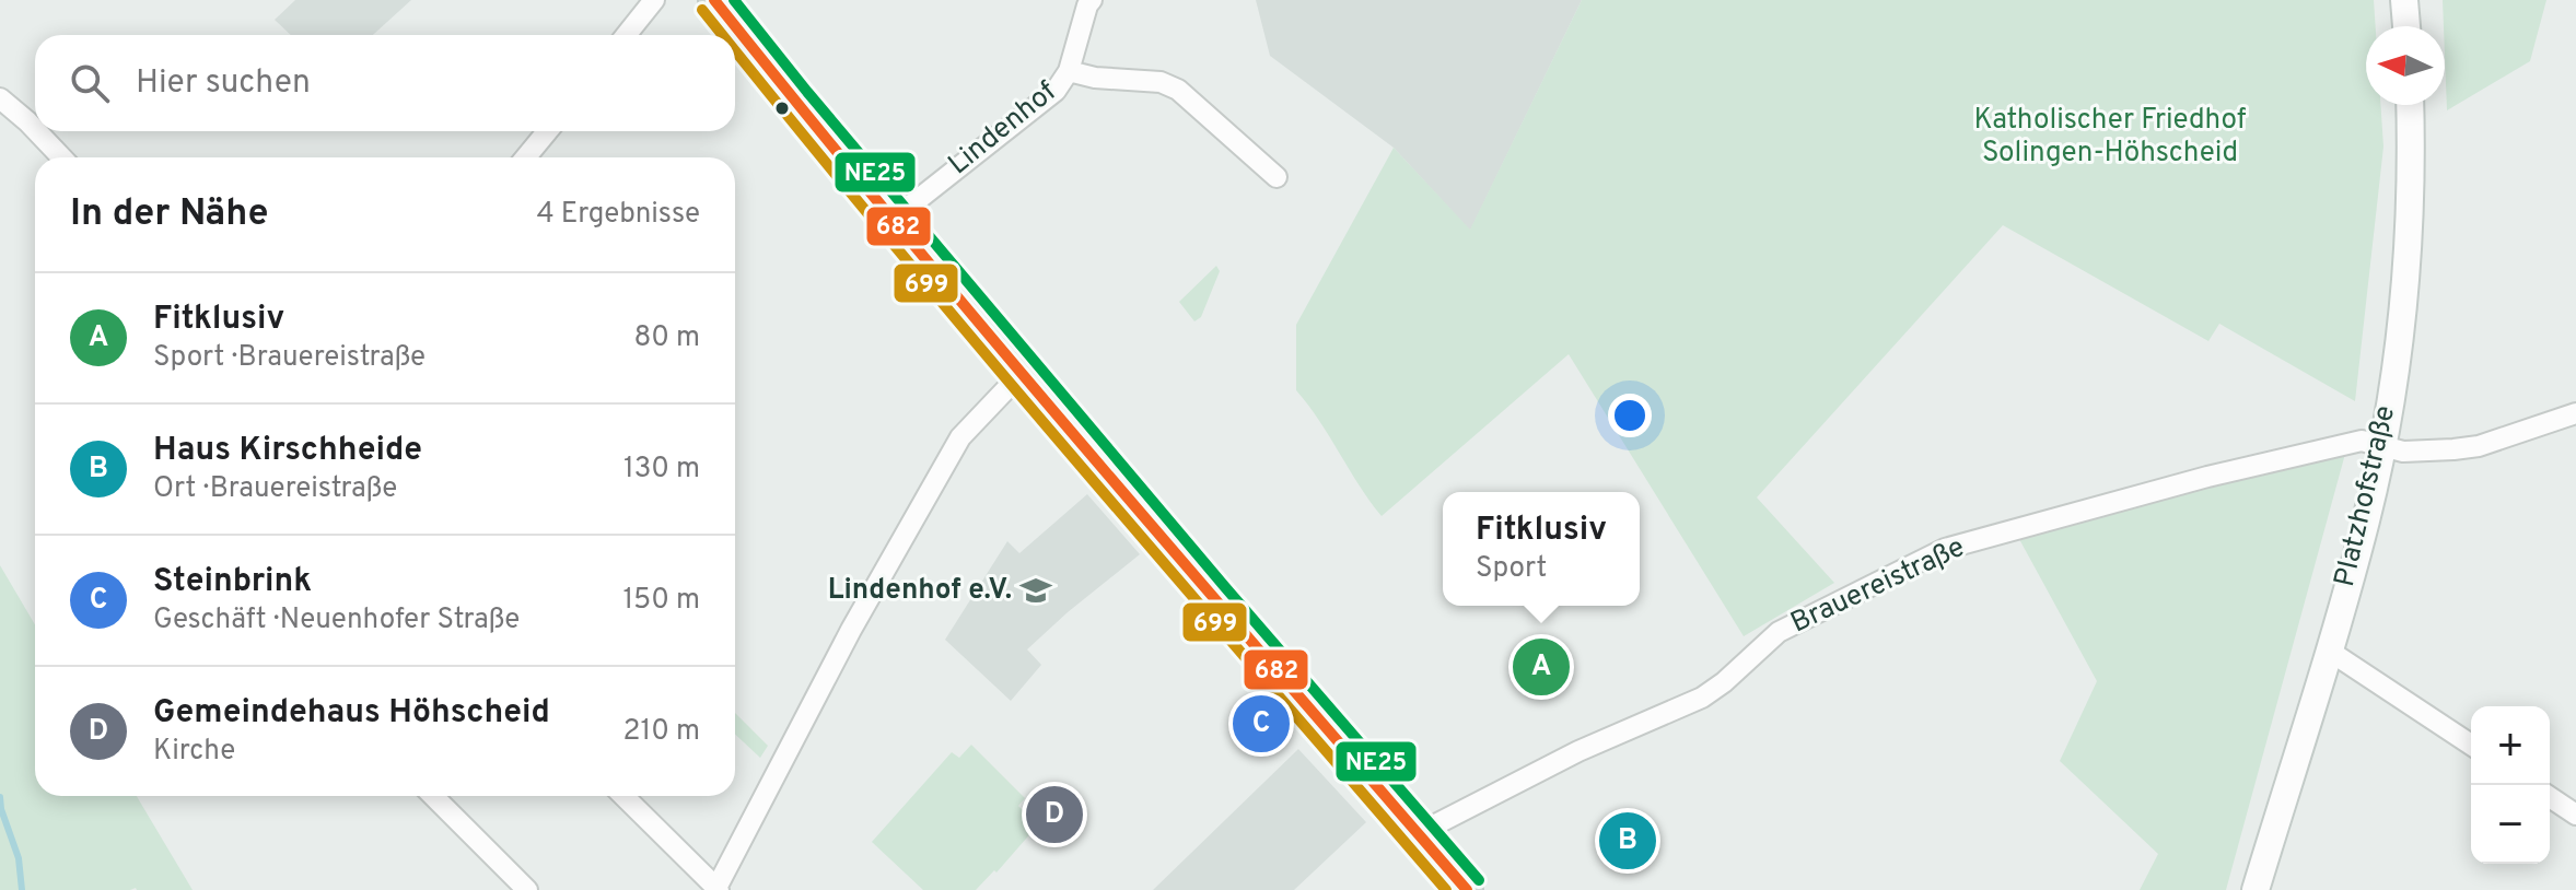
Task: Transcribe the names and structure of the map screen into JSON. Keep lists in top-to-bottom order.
{
  "streets": {
    "main road": ["Platzhofstraße"],
    "street": ["Lindenhof", "Brauereistraße"]
  },
  "crossings": [
    ["Platzhofstraße", "Brauereistraße"]
  ],
  "parks": ["Katholischer Friedhof Solingen-Höhscheid"],
  "places": {
    "school or university": ["Lindenhof e.V."]
  },
  "lines": ["transit line 682", "transit line NE25", "transit line 699"],
  "north": "left",
  "page": {
    "search": "Hier suchen",
    "heading": ["In der Nähe", "4 Ergebnisse"],
    "list": [
      {
        "mark": "A",
        "name": "Fitklusiv",
        "note": "Sport · Brauereistraße",
        "value": "80 m"
      },
      {
        "mark": "B",
        "name": "Haus Kirschheide",
        "note": "Ort · Brauereistraße",
        "value": "130 m"
      },
      {
        "mark": "C",
        "name": "Steinbrink",
        "note": "Geschäft · Neuenhofer Straße",
        "value": "150 m"
      },
      {
        "mark": "D",
        "name": "Gemeindehaus Höhscheid",
        "note": "Kirche",
        "value": "210 m"
      }
    ],
    "popup": ["Fitklusiv", "Sport"],
    "pins": [
      "A",
      "C",
      "D",
      "B"
    ],
    "map_buttons": ["+", "−"]
  }
}
